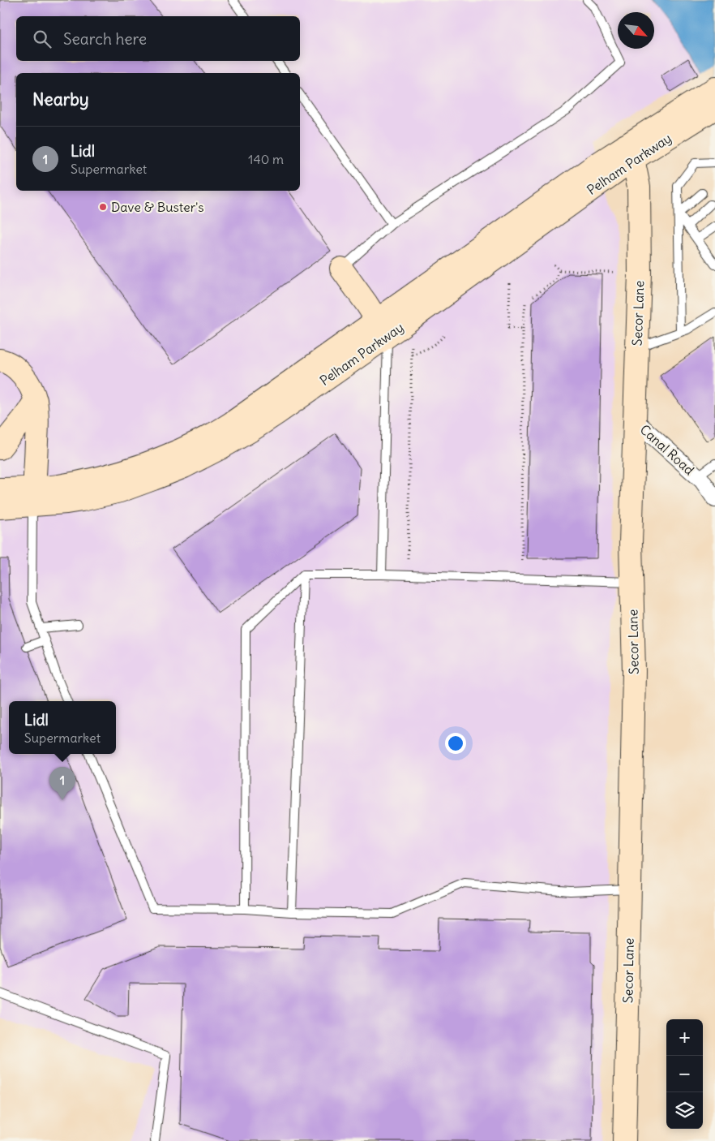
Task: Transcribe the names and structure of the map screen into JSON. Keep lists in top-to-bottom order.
{
  "streets": {
    "street": ["Pelham Parkway", "Secor Lane", "Canal Road"]
  },
  "crossings": [
    ["Pelham Parkway", "Secor Lane"],
    ["Secor Lane", "Canal Road"]
  ],
  "places": ["Dave & Buster's"],
  "north": "bottom right",
  "page": {
    "search": "Search here",
    "heading": "Nearby",
    "list": [
      {
        "mark": "1",
        "name": "Lidl",
        "note": "Supermarket",
        "value": "140 m"
      }
    ],
    "popup": ["Lidl", "Supermarket"],
    "pins": "1",
    "map_buttons": ["+", "−"]
  }
}
